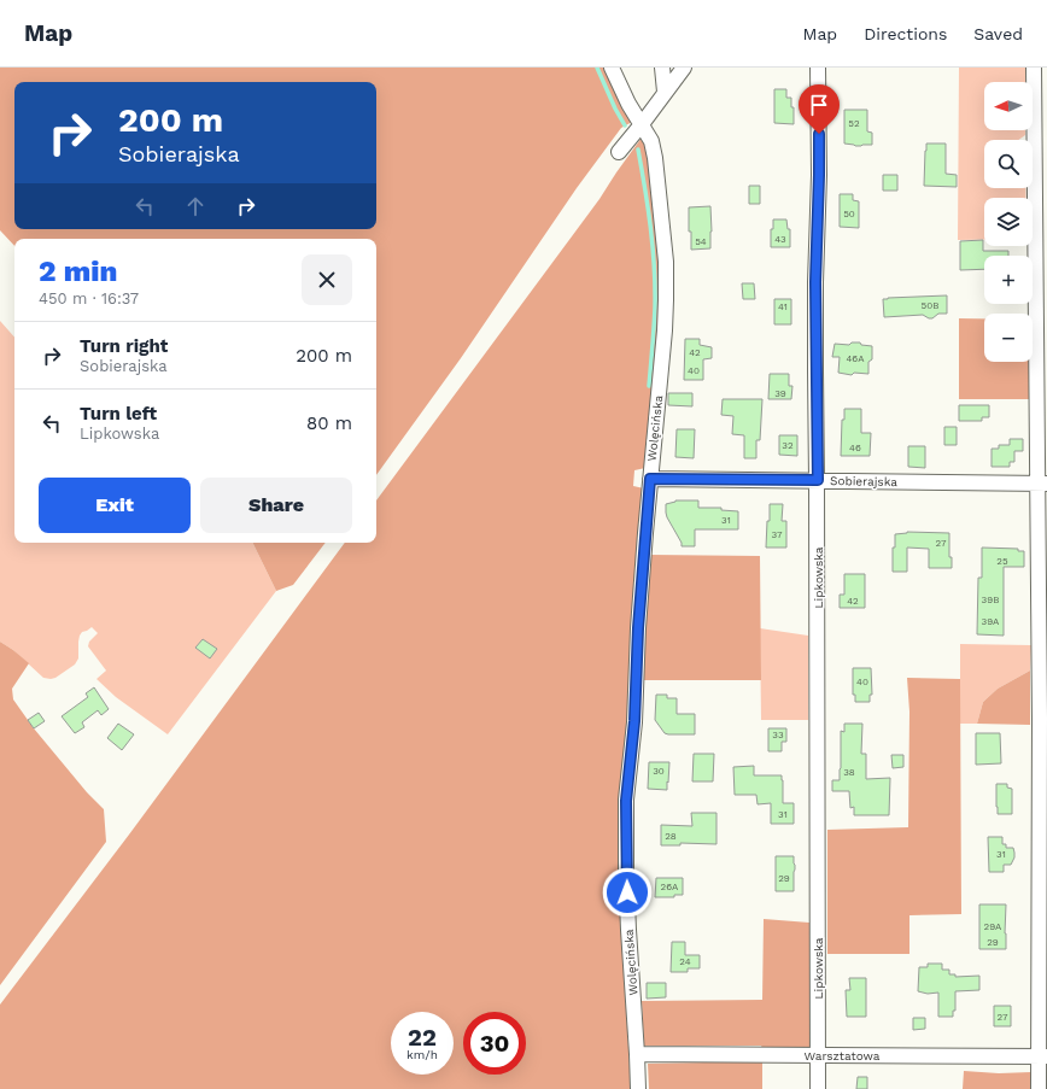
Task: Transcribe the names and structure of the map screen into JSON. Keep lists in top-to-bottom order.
{
  "streets": {
    "street": [
      "Wolęcińska",
      "Sobierajska",
      "Lipkowska",
      "Warsztatowa"
    ]
  },
  "crossings": [
    ["Wolęcińska", "Sobierajska"],
    ["Wolęcińska", "Warsztatowa"],
    ["Sobierajska", "Lipkowska"],
    ["Lipkowska", "Warsztatowa"]
  ],
  "house_numbers": [
    "52",
    "50",
    "43",
    "54",
    "50B",
    "41",
    "42",
    "46A",
    "40",
    "39",
    "32",
    "46",
    "31",
    "37",
    "27",
    "25",
    "39B",
    "42",
    "39A",
    "40",
    "33",
    "30",
    "38",
    "31",
    "28",
    "31",
    "29",
    "26A",
    "29A",
    "29",
    "24",
    "27"
  ],
  "north": "left",
  "page": {
    "header": "Map",
    "nav": ["Map", "Directions", "Saved"],
    "map_buttons": ["+", "−"],
    "turn": ["200 m", "Sobierajska"],
    "heading": ["2 min", "450 m · 16:37"],
    "list": [
      {
        "name": "Turn right",
        "note": "Sobierajska",
        "value": "200 m"
      },
      {
        "name": "Turn left",
        "note": "Lipkowska",
        "value": "80 m"
      }
    ],
    "buttons": ["Exit", "Share"],
    "speed": "22 km/h",
    "limit": "30"
  }
}
